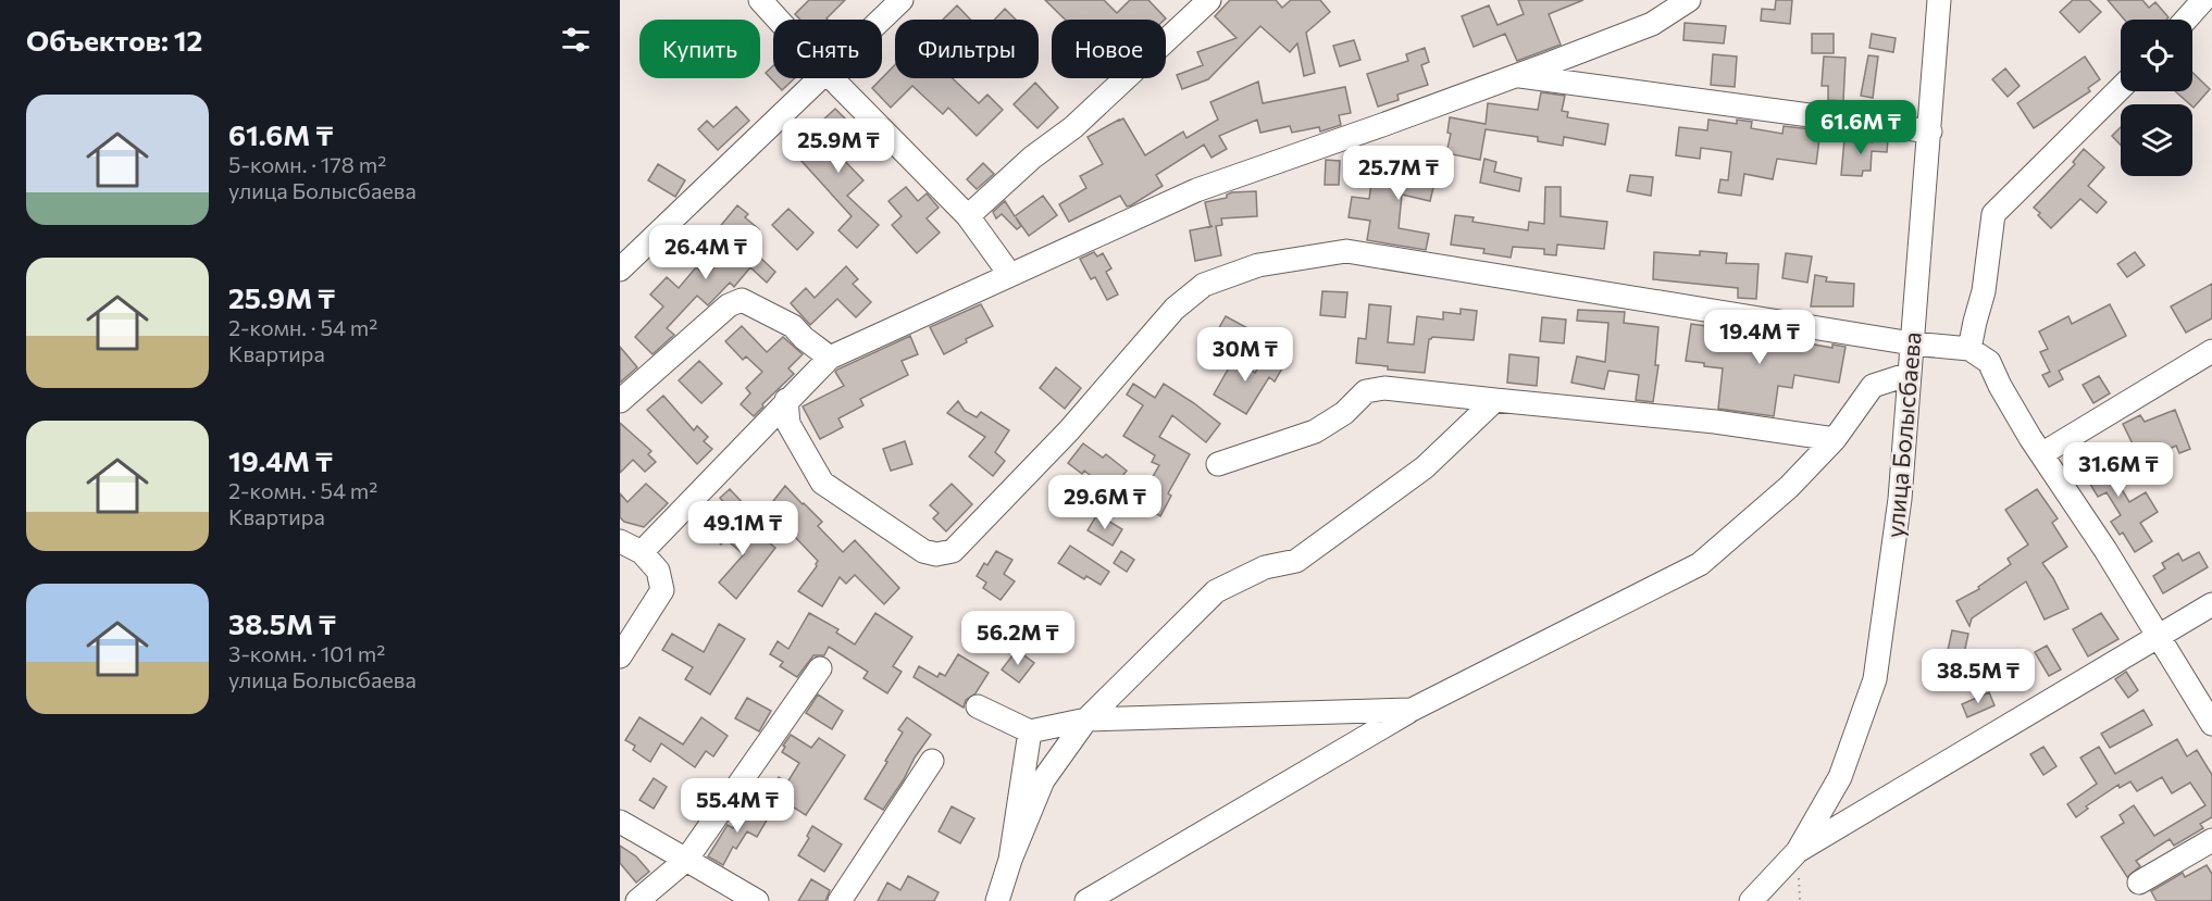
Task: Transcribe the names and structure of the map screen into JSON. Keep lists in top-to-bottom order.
{
  "streets": {
    "street": ["улица Болысбаева"]
  },
  "page": {
    "heading": "Объектов: 12",
    "chip": [
      "Купить",
      "Снять",
      "Фильтры",
      "Новое"
    ],
    "list": [
      {
        "name": "61.6M ₸",
        "note": "5-комн. · 178 m² · улица Болысбаева"
      },
      {
        "name": "25.9M ₸",
        "note": "2-комн. · 54 m² · Квартира"
      },
      {
        "name": "19.4M ₸",
        "note": "2-комн. · 54 m² · Квартира"
      },
      {
        "name": "38.5M ₸",
        "note": "3-комн. · 101 m² · улица Болысбаева"
      }
    ],
    "price": [
      "61.6M ₸",
      "25.9M ₸",
      "25.7M ₸",
      "26.4M ₸",
      "19.4M ₸",
      "30M ₸",
      "31.6M ₸",
      "29.6M ₸",
      "49.1M ₸",
      "56.2M ₸",
      "38.5M ₸",
      "55.4M ₸"
    ]
  }
}
